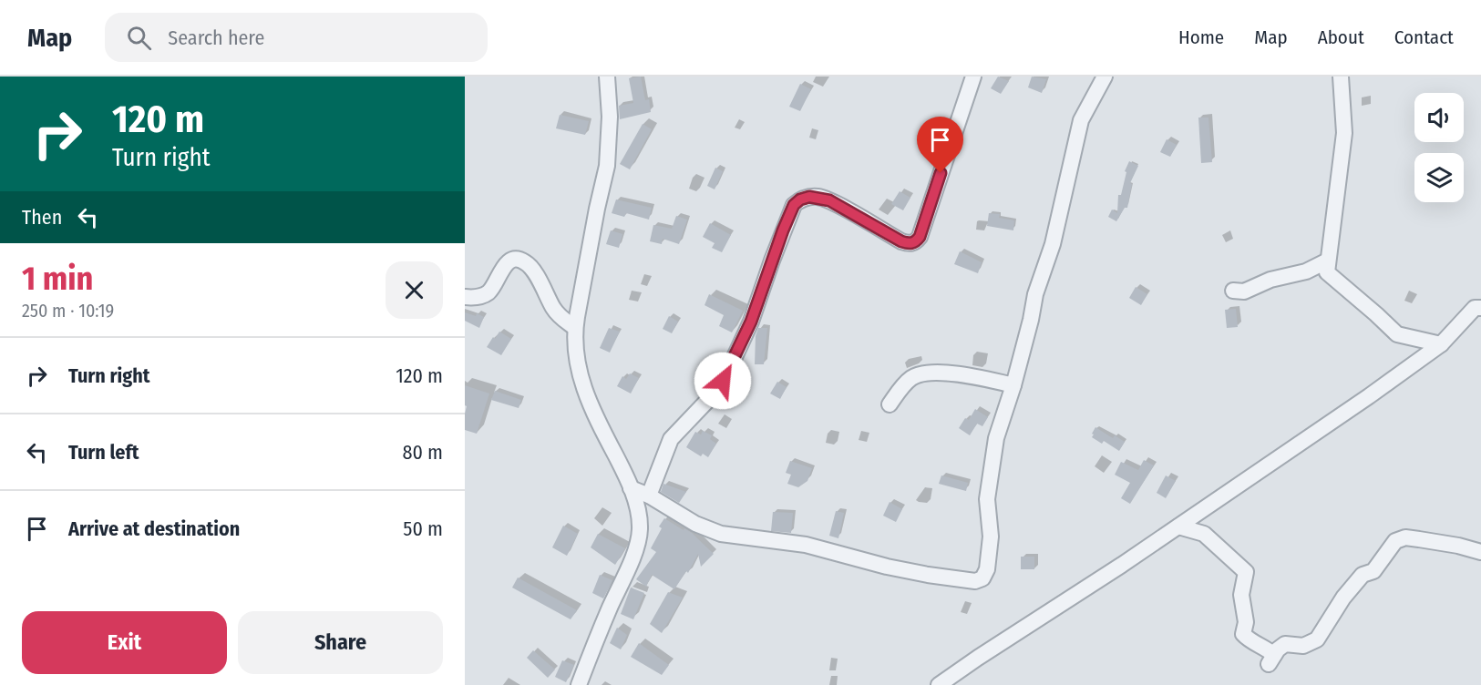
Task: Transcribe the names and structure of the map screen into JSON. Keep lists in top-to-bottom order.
{
  "page": {
    "header": "Map",
    "search": "Search here",
    "nav": [
      "Home",
      "Map",
      "About",
      "Contact"
    ],
    "turn": ["120 m", "Turn right"],
    "then": "Then",
    "heading": ["1 min", "250 m · 10:19"],
    "list": [
      {
        "name": "Turn right",
        "value": "120 m"
      },
      {
        "name": "Turn left",
        "value": "80 m"
      },
      {
        "name": "Arrive at destination",
        "value": "50 m"
      }
    ],
    "buttons": ["Exit", "Share"]
  }
}
